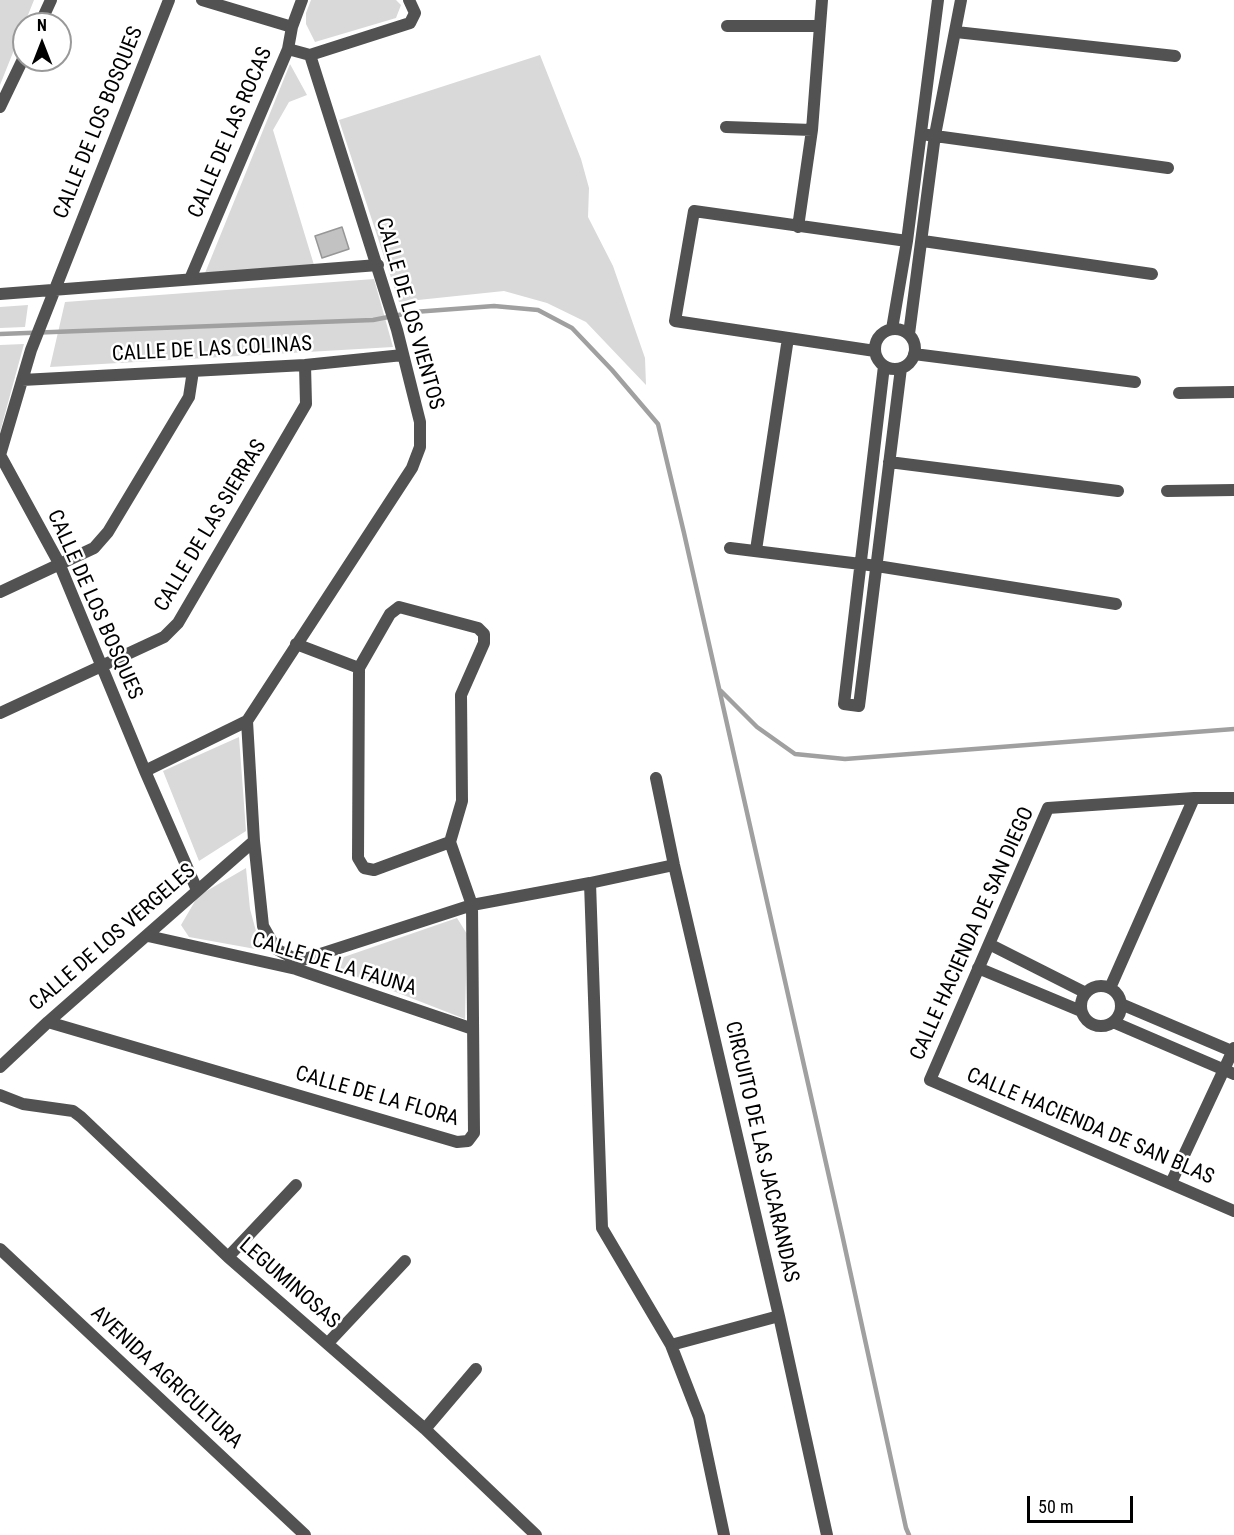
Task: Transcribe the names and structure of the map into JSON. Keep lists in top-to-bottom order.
{
  "streets": {
    "street": [
      "CALLE DE LOS BOSQUES",
      "CALLE DE LAS ROCAS",
      "CALLE DE LOS VIENTOS",
      "CALLE DE LAS COLINAS",
      "CALLE DE LAS SIERRAS",
      "CALLE HACIENDA DE SAN DIEGO",
      "CALLE DE LOS VERGELES",
      "CALLE DE LA FAUNA",
      "CALLE DE LA FLORA",
      "CALLE HACIENDA DE SAN BLAS",
      "CIRCUITO DE LAS JACARANDAS",
      "LEGUMINOSAS",
      "AVENIDA AGRICULTURA"
    ]
  },
  "crossings": [
    ["CALLE DE LOS BOSQUES", "CALLE DE LAS COLINAS"],
    ["CALLE DE LOS BOSQUES", "CALLE DE LAS SIERRAS"],
    ["CALLE DE LOS BOSQUES", "CALLE DE LOS VERGELES"],
    ["CALLE DE LOS VIENTOS", "CALLE DE LAS COLINAS"],
    ["CALLE DE LAS COLINAS", "CALLE DE LAS SIERRAS"],
    ["CALLE HACIENDA DE SAN DIEGO", "CALLE HACIENDA DE SAN BLAS"],
    ["CALLE DE LOS VERGELES", "CALLE DE LA FAUNA"],
    ["CALLE DE LOS VERGELES", "CALLE DE LA FLORA"],
    ["CALLE DE LA FAUNA", "CALLE DE LA FLORA"]
  ],
  "scale_bar": "50 m",
  "north": "top"
}
